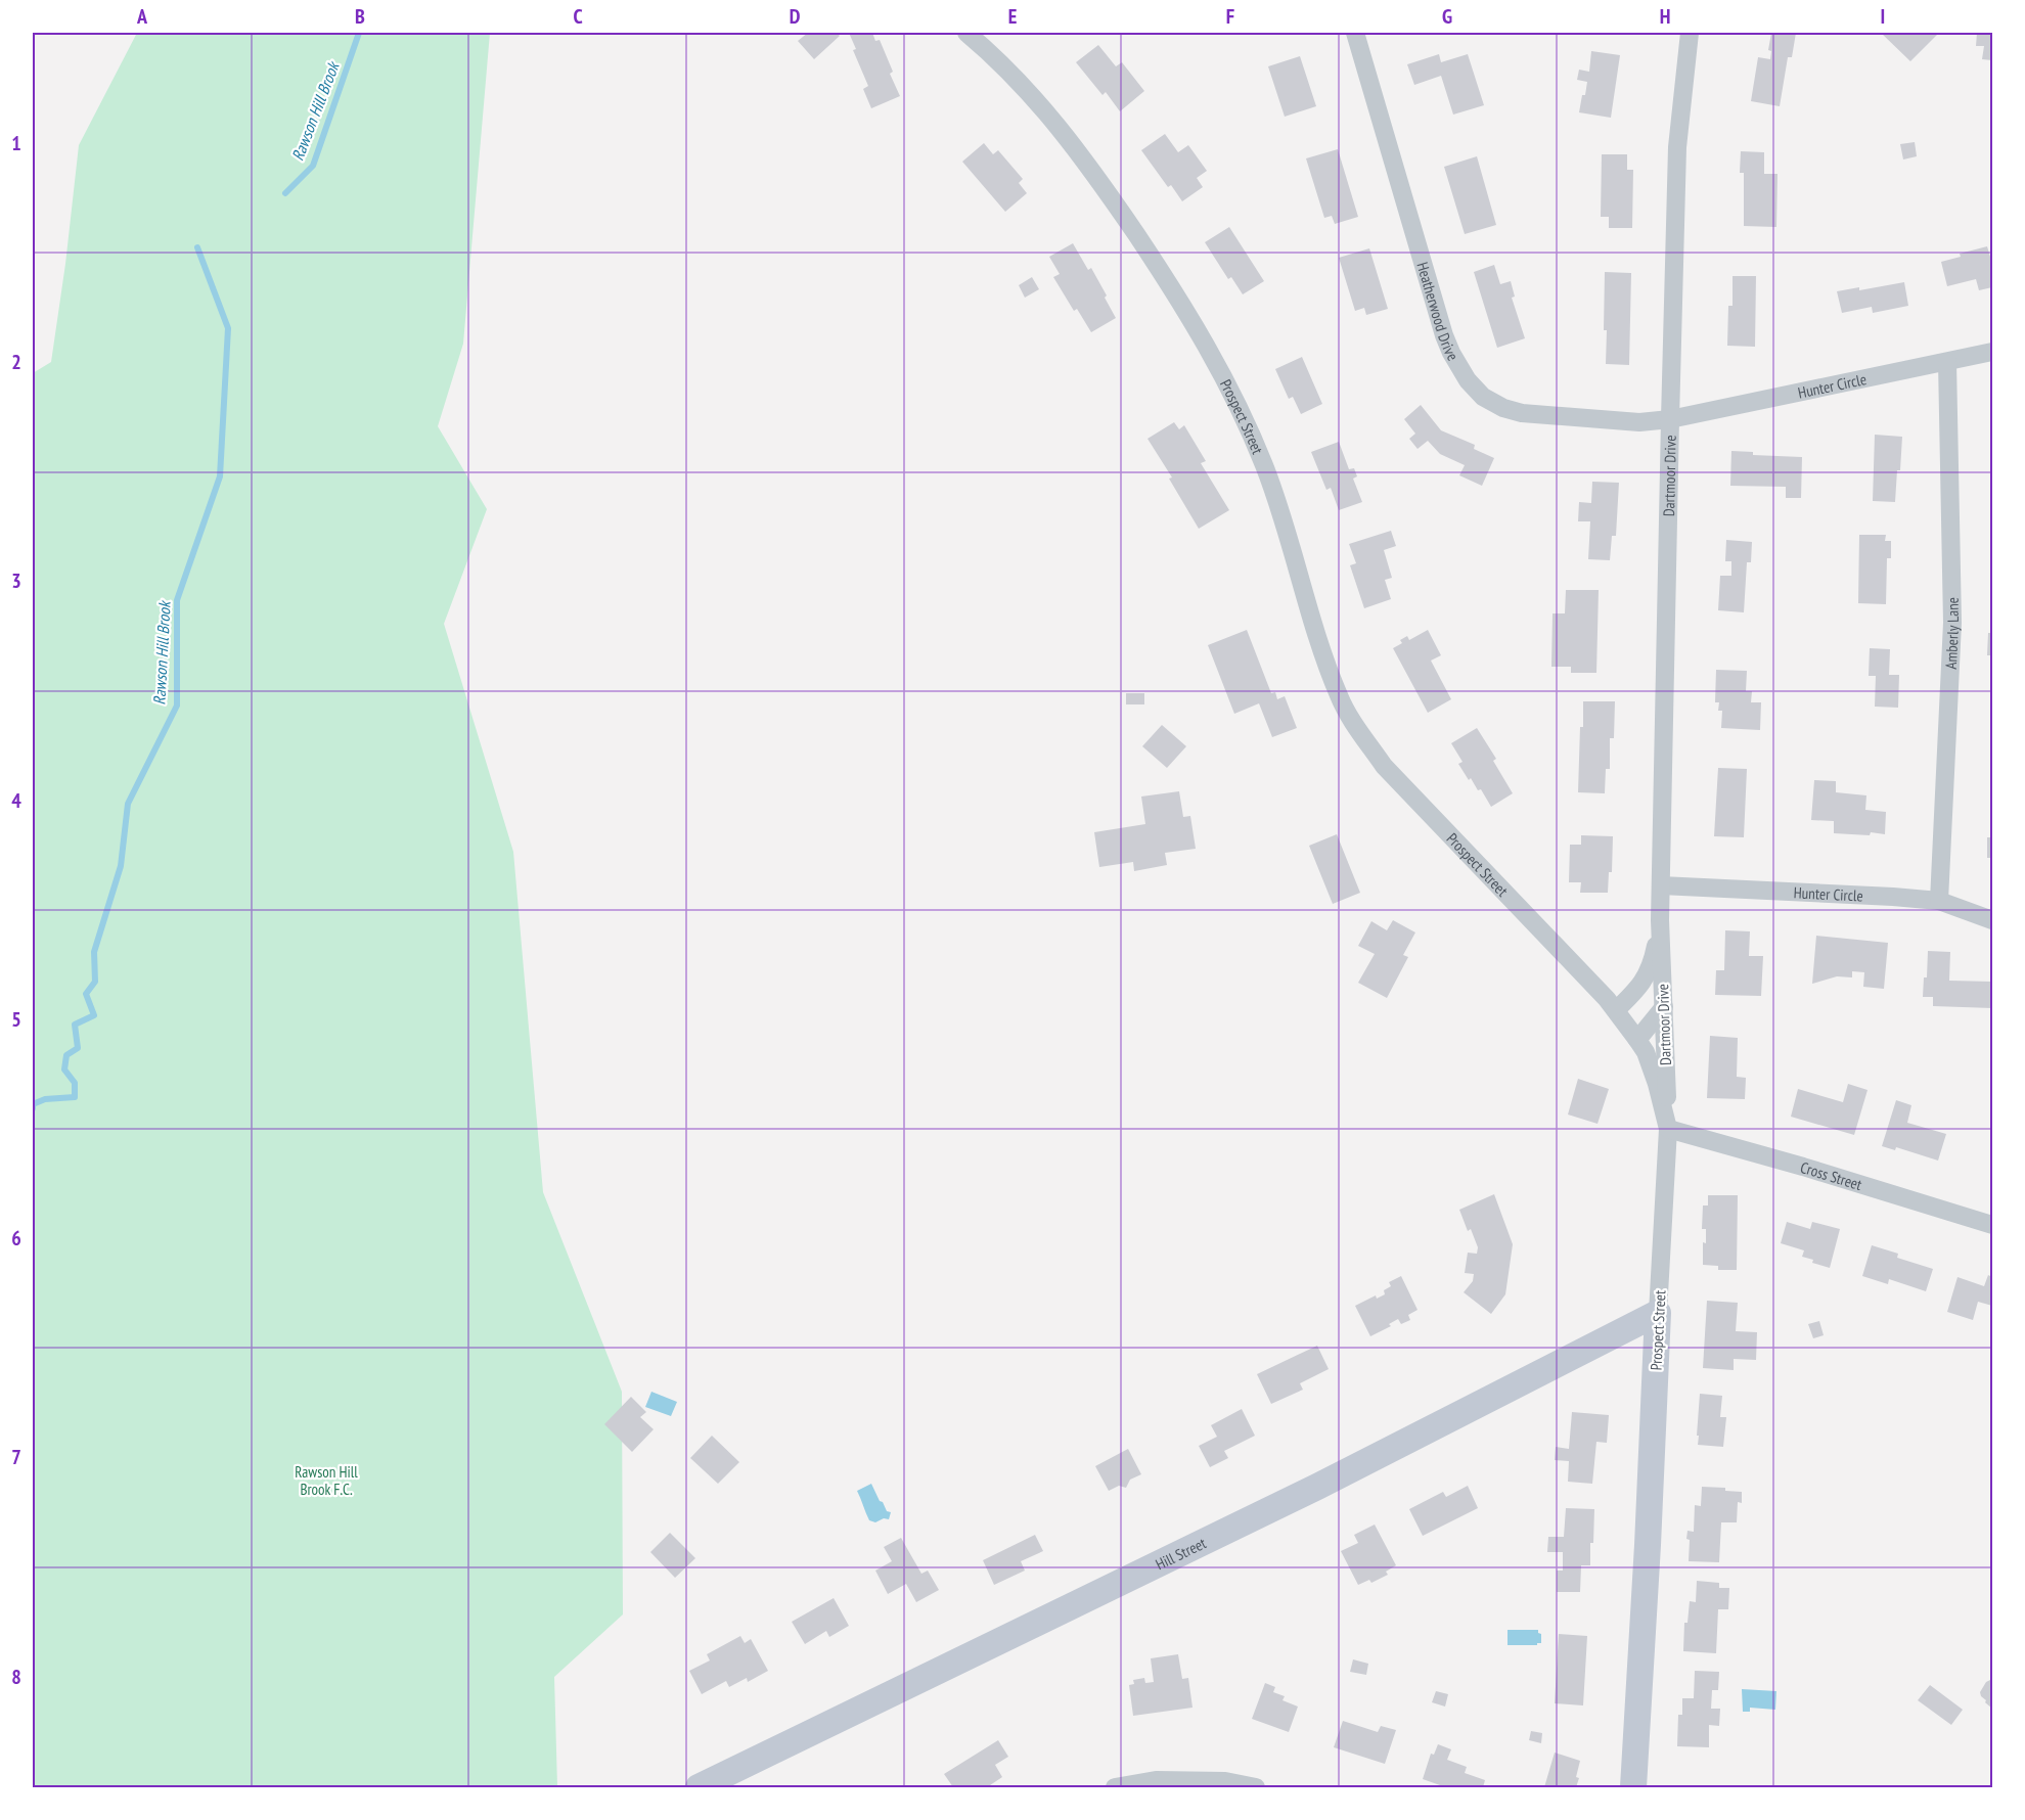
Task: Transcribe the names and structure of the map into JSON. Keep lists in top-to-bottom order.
{
  "streets": {
    "street": [
      "Heatherwood Drive",
      "Hunter Circle",
      "Prospect Street",
      "Dartmoor Drive",
      "Amberly Lane",
      "Cross Street",
      "Hill Street"
    ]
  },
  "crossings": [
    ["Heatherwood Drive", "Hunter Circle"],
    ["Heatherwood Drive", "Dartmoor Drive"],
    ["Hunter Circle", "Dartmoor Drive"],
    ["Hunter Circle", "Amberly Lane"],
    ["Prospect Street", "Dartmoor Drive"],
    ["Prospect Street", "Cross Street"],
    ["Prospect Street", "Hill Street"],
    ["Dartmoor Drive", "Cross Street"]
  ],
  "water": ["Rawson Hill Brook"],
  "parks": ["Rawson Hill Brook F.C."],
  "grid": {
    "columns": [
      "A",
      "B",
      "C",
      "D",
      "E",
      "F",
      "G",
      "H",
      "I"
    ],
    "rows": [
      "1",
      "2",
      "3",
      "4",
      "5",
      "6",
      "7",
      "8"
    ]
  }
}
